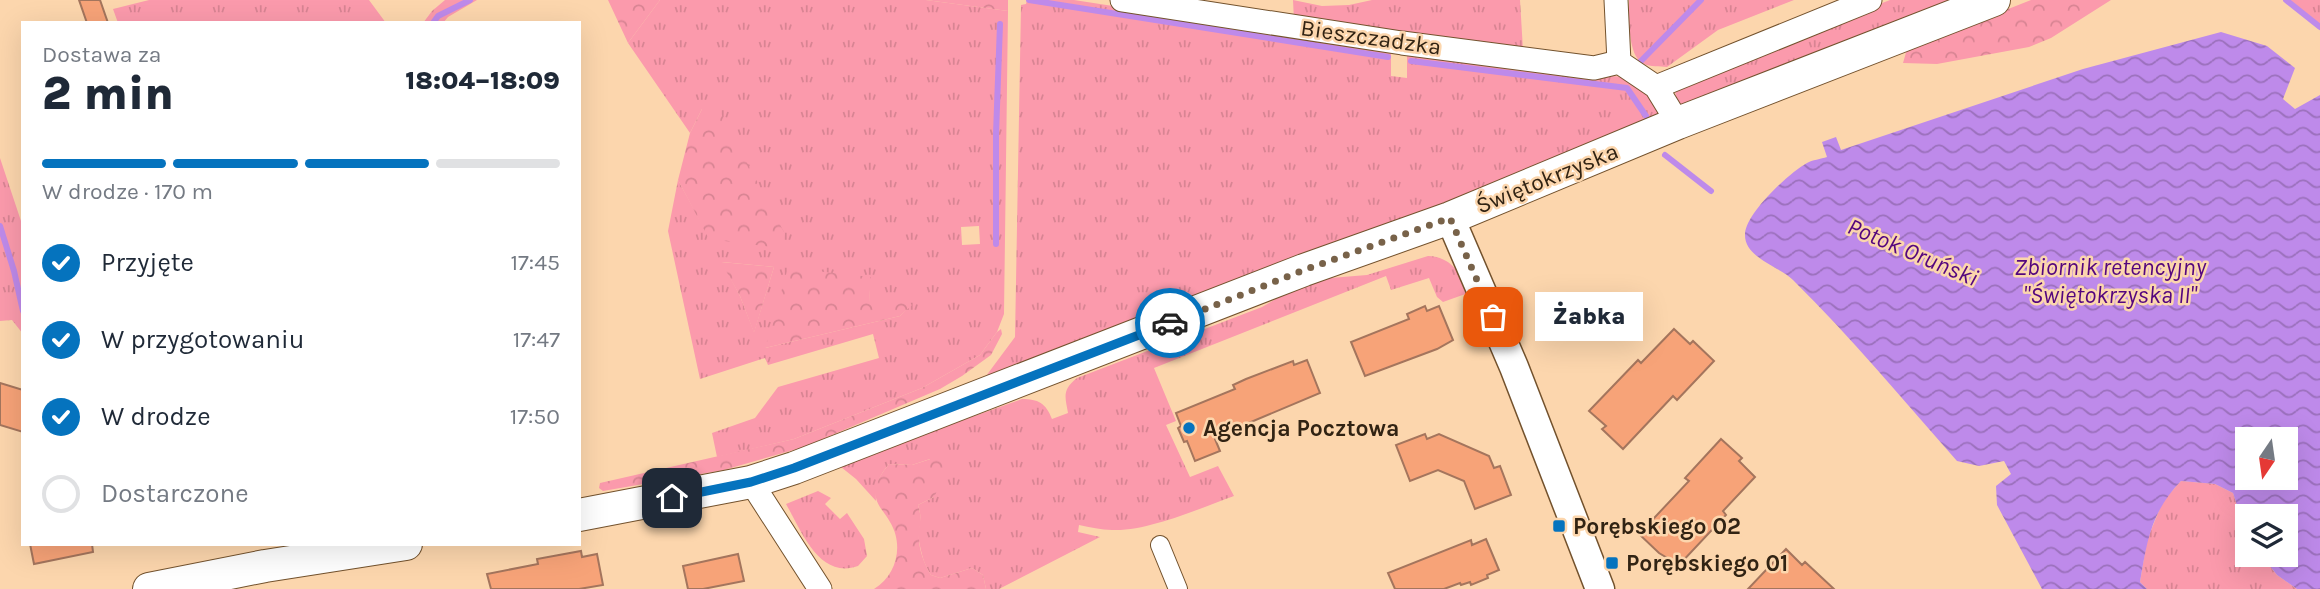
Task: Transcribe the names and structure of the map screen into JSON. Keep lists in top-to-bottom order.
{
  "streets": {
    "main road": ["Świętokrzyska"],
    "street": ["Bieszczadzka"]
  },
  "water": ["Potok Oruński", "Zbiornik retencyjny \"Świętokrzyska II\""],
  "places": {
    "other": ["Żabka", "Agencja Pocztowa"],
    "transit": ["Porębskiego 02", "Porębskiego 01"]
  },
  "north": "bottom",
  "page": {
    "heading": ["2 min", "Dostawa za", "18:04–18:09"],
    "bar": "W drodze · 170 m",
    "list": [
      ["Przyjęte", "17:45"],
      ["W przygotowaniu", "17:47"],
      ["W drodze", "17:50"],
      "Dostarczone"
    ],
    "bubble": "Żabka"
  }
}
